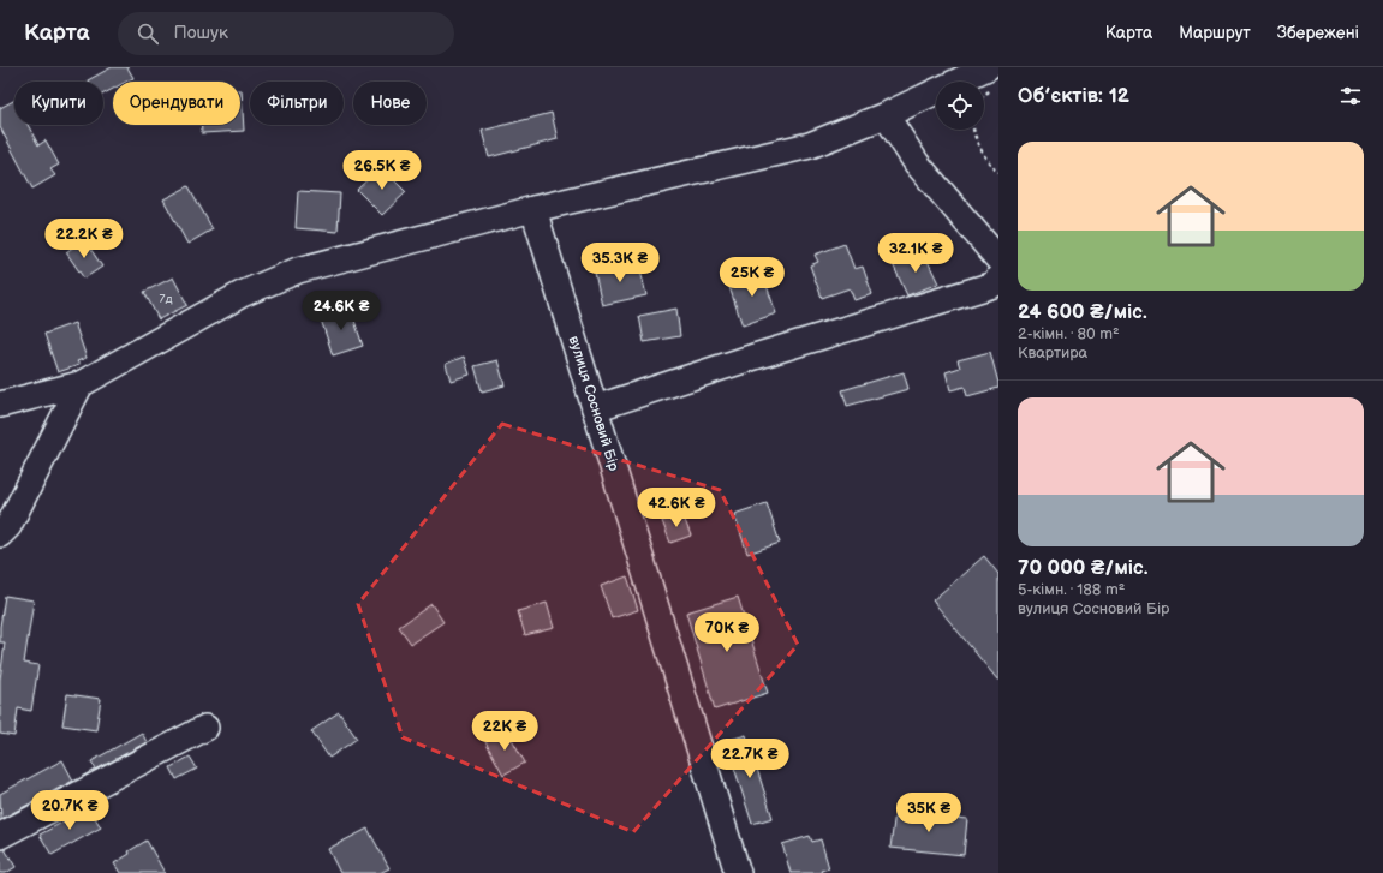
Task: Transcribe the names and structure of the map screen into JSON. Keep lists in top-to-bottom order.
{
  "streets": {
    "street": ["вулиця Сосновий Бір"]
  },
  "house_numbers": ["7д"],
  "page": {
    "header": "Карта",
    "search": "Пошук",
    "nav": ["Карта", "Маршрут", "Збережені"],
    "heading": "Об’єктів: 12",
    "chip": [
      "Купити",
      "Орендувати",
      "Фільтри",
      "Нове"
    ],
    "list": [
      {
        "name": "24 600 ₴/міс.",
        "note": "2-кімн. · 80 m² · Квартира"
      },
      {
        "name": "70 000 ₴/міс.",
        "note": "5-кімн. · 188 m² · вулиця Сосновий Бір"
      }
    ],
    "price": [
      "26.5K ₴",
      "22.2K ₴",
      "32.1K ₴",
      "35.3K ₴",
      "25K ₴",
      "24.6K ₴",
      "42.6K ₴",
      "70K ₴",
      "22K ₴",
      "22.7K ₴",
      "20.7K ₴",
      "35K ₴"
    ]
  }
}
